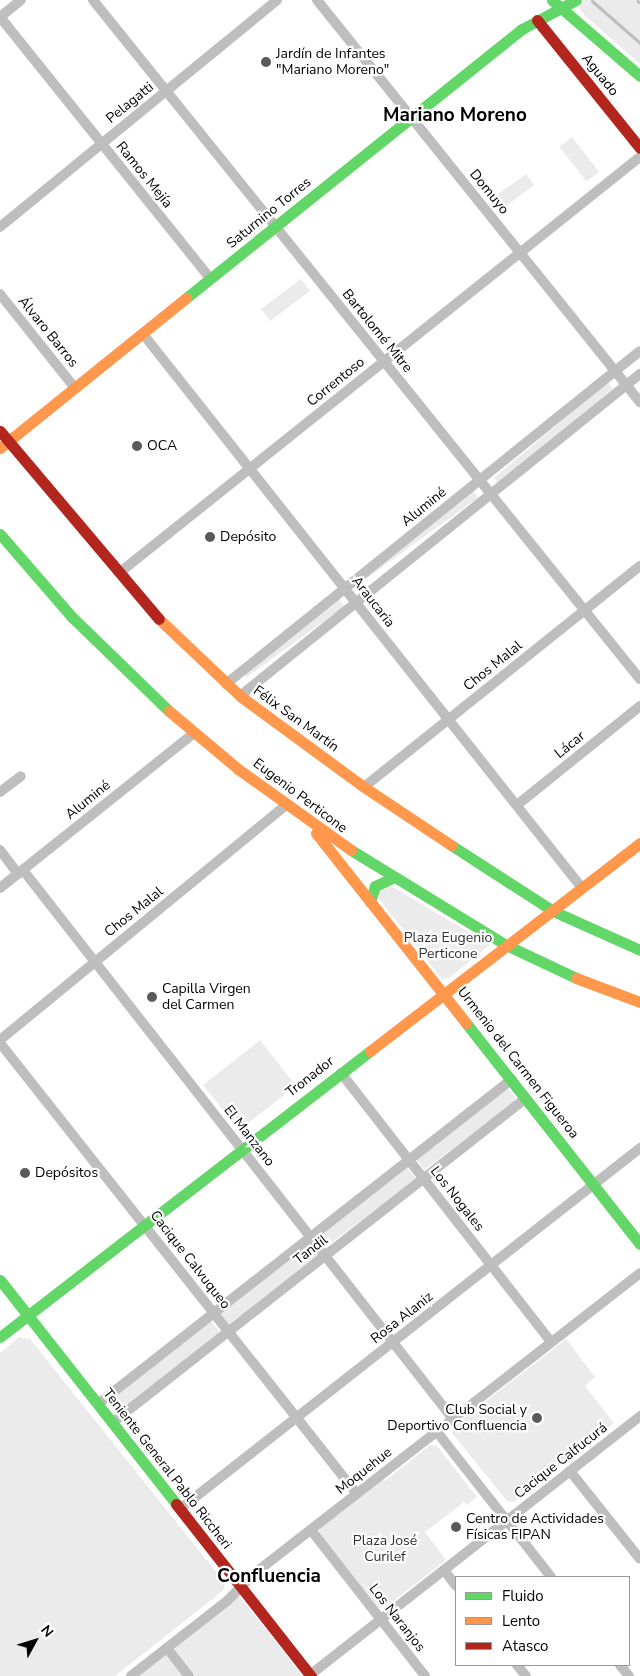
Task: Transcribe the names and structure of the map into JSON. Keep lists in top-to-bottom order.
{
  "streets": {
    "main road": [
      "Aguado",
      "Saturnino Torres",
      "Félix San Martín",
      "Eugenio Perticone",
      "Urmenio del Carmen Figueroa",
      "Tronador",
      "Teniente General Pablo Riccheri"
    ],
    "street": [
      "Pelagatti",
      "Ramos Mejía",
      "Domuyo",
      "Bartolomé Mitre",
      "Álvaro Barros",
      "Correntoso",
      "Aluminé",
      "Araucaria",
      "Chos Malal",
      "Lácar",
      "El Manzano",
      "Los Nogales",
      "Tandil",
      "Cacique Calvuqueo",
      "Rosa Alaniz",
      "Cacique Calfucurá",
      "Moquehue",
      "Los Naranjos"
    ]
  },
  "crossings": [
    ["Aguado", "Saturnino Torres"],
    ["Pelagatti", "Ramos Mejía"],
    ["Pelagatti", "Bartolomé Mitre"],
    ["Ramos Mejía", "Saturnino Torres"],
    ["Domuyo", "Saturnino Torres"],
    ["Domuyo", "Correntoso"],
    ["Domuyo", "Aluminé"],
    ["Saturnino Torres", "Bartolomé Mitre"],
    ["Saturnino Torres", "Álvaro Barros"],
    ["Saturnino Torres", "Araucaria"],
    ["Saturnino Torres", "Félix San Martín"],
    ["Bartolomé Mitre", "Correntoso"],
    ["Bartolomé Mitre", "Aluminé"],
    ["Bartolomé Mitre", "Chos Malal"],
    ["Correntoso", "Araucaria"],
    ["Correntoso", "Félix San Martín"],
    ["Aluminé", "Araucaria"],
    ["Aluminé", "Félix San Martín"],
    ["Aluminé", "Eugenio Perticone"],
    ["Aluminé", "El Manzano"],
    ["Araucaria", "Chos Malal"],
    ["Araucaria", "Lácar"],
    ["Araucaria", "Tronador"],
    ["Chos Malal", "Félix San Martín"],
    ["Chos Malal", "Eugenio Perticone"],
    ["Chos Malal", "El Manzano"],
    ["Chos Malal", "Cacique Calvuqueo"],
    ["Félix San Martín", "Tronador"],
    ["Eugenio Perticone", "Urmenio del Carmen Figueroa"],
    ["Eugenio Perticone", "Tronador"],
    ["Urmenio del Carmen Figueroa", "Tronador"],
    ["Urmenio del Carmen Figueroa", "Tandil"],
    ["Urmenio del Carmen Figueroa", "Rosa Alaniz"],
    ["Tronador", "El Manzano"],
    ["Tronador", "Los Nogales"],
    ["Tronador", "Cacique Calvuqueo"],
    ["Tronador", "Teniente General Pablo Riccheri"],
    ["El Manzano", "Tandil"],
    ["El Manzano", "Rosa Alaniz"],
    ["El Manzano", "Moquehue"],
    ["Los Nogales", "Tandil"],
    ["Los Nogales", "Rosa Alaniz"],
    ["Los Nogales", "Moquehue"],
    ["Tandil", "Cacique Calvuqueo"],
    ["Tandil", "Teniente General Pablo Riccheri"],
    ["Cacique Calvuqueo", "Rosa Alaniz"],
    ["Cacique Calvuqueo", "Moquehue"],
    ["Rosa Alaniz", "Teniente General Pablo Riccheri"],
    ["Cacique Calfucurá", "Teniente General Pablo Riccheri"],
    ["Cacique Calfucurá", "Los Naranjos"],
    ["Teniente General Pablo Riccheri", "Moquehue"],
    ["Moquehue", "Los Naranjos"]
  ],
  "districts": ["Mariano Moreno", "Confluencia"],
  "parks": ["Plaza Eugenio Perticone", "Plaza José Curilef"],
  "places": [
    "Jardín de Infantes \"Mariano Moreno\"",
    "OCA",
    "Depósito",
    "Capilla Virgen del Carmen",
    "Depósitos",
    "Club Social y Deportivo Confluencia",
    "Centro de Actividades Físicas FIPAN"
  ],
  "legend": ["Fluido", "Lento", "Atasco"],
  "north": "top right"
}
